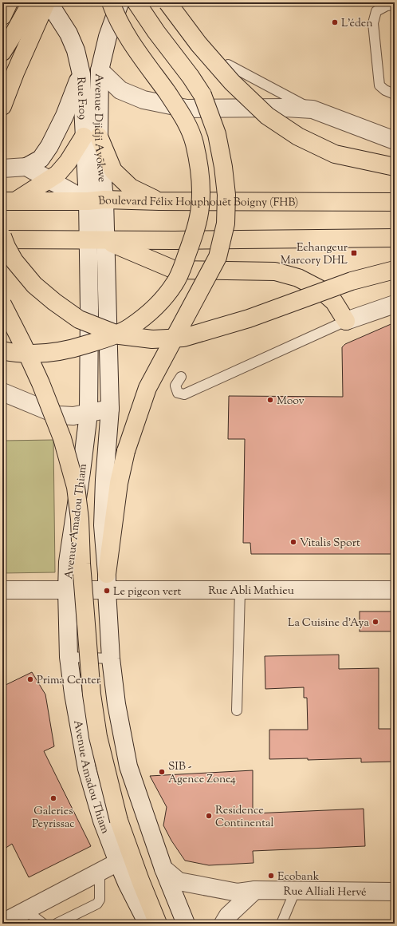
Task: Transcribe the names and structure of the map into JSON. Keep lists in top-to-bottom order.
{
  "streets": {
    "highway": ["Boulevard Félix Houphouët Boigny (FHB)"],
    "street": [
      "Rue F109",
      "Avenue Djidji Ayökwe",
      "Avenue Amadou Thiam",
      "Rue Abli Mathieu",
      "Rue Alliali Hervé"
    ]
  },
  "crossings": [
    ["Rue F109", "Avenue Djidji Ayökwe"],
    ["Avenue Djidji Ayökwe", "Boulevard Félix Houphouët Boigny (FHB)"],
    ["Avenue Djidji Ayökwe", "Avenue Amadou Thiam"],
    ["Boulevard Félix Houphouët Boigny (FHB)", "Avenue Amadou Thiam"],
    ["Avenue Amadou Thiam", "Rue Abli Mathieu"],
    ["Avenue Amadou Thiam", "Rue Alliali Hervé"]
  ],
  "places": {
    "other": [
      "L'éden",
      "Moov",
      "Vitalis Sport",
      "Le pigeon vert",
      "La Cuisine d’Aya",
      "Prima Center",
      "SIB - Agence Zone4",
      "Galeries Peyrissac",
      "Residence Continental",
      "Ecobank"
    ],
    "transit": ["Echangeur Marcory DHL"]
  }
}
